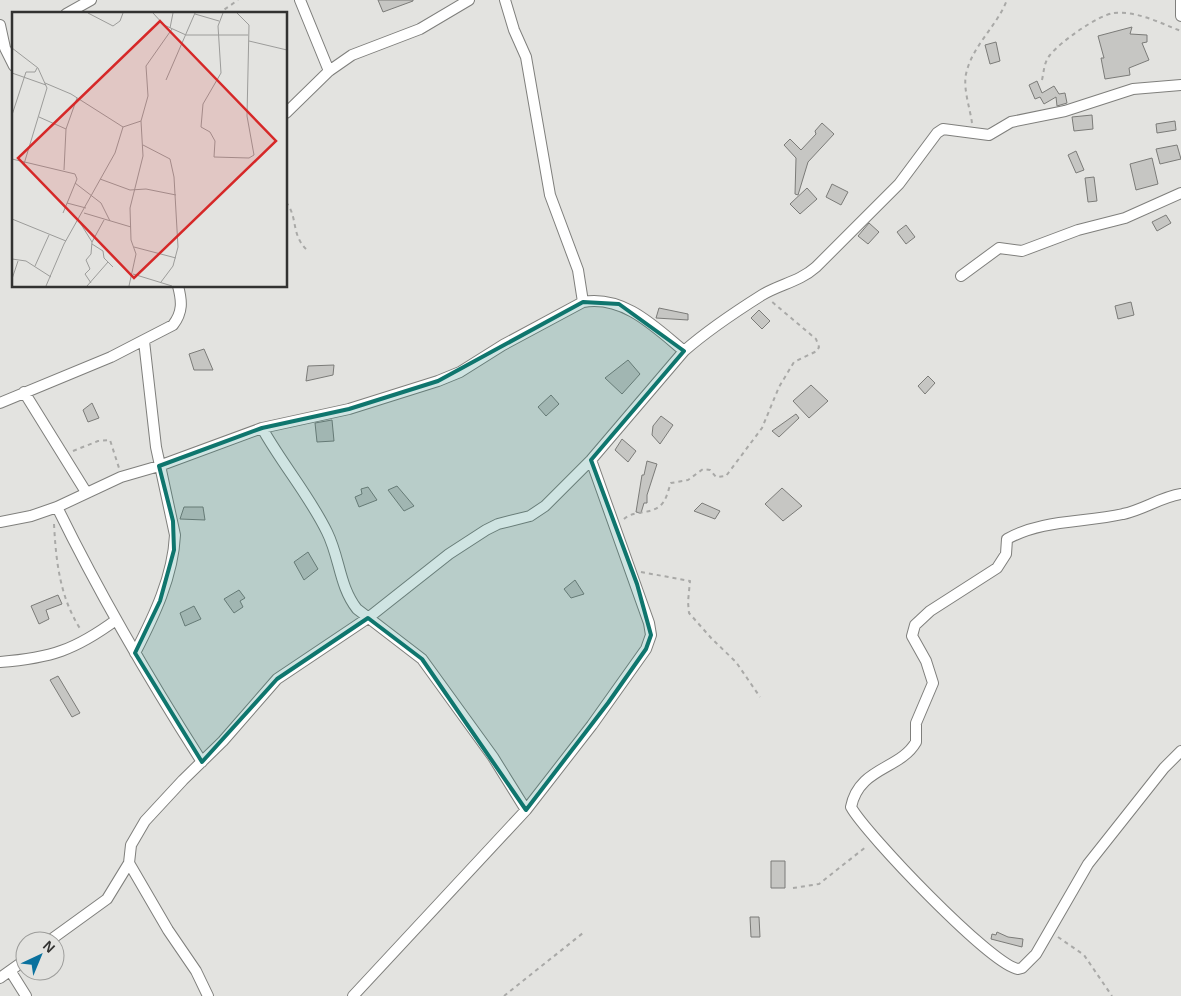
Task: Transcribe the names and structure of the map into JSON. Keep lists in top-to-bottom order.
{
  "north": "top right"
}
